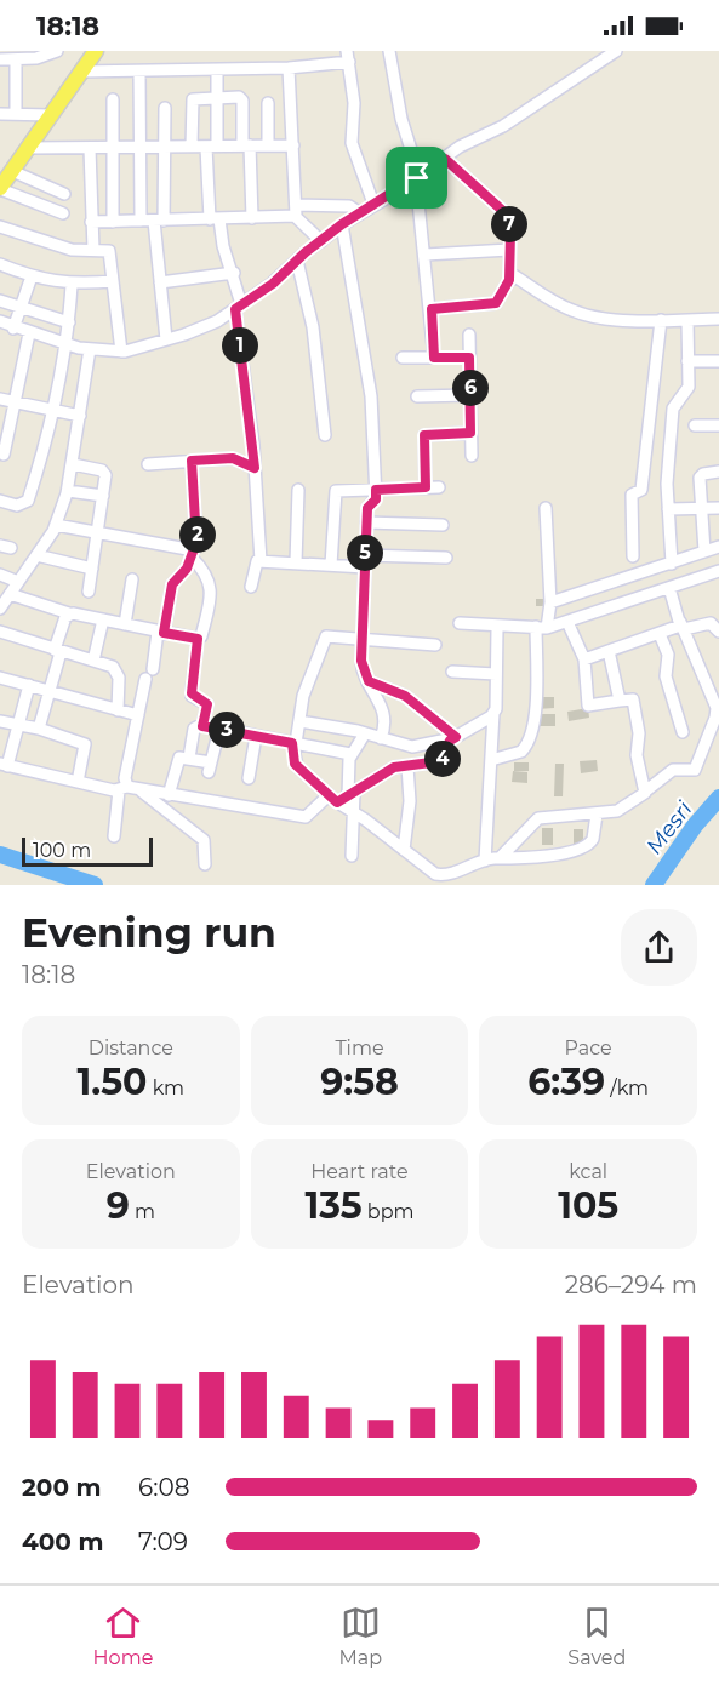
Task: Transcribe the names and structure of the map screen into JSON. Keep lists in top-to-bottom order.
{
  "water": ["Mesri"],
  "scale_bar": "100 m",
  "page": {
    "status": "18:18",
    "pins": [
      "7",
      "1",
      "6",
      "2",
      "5",
      "3",
      "4"
    ],
    "scale": "100 m",
    "heading": ["Evening run", "18:18"],
    "stats": [
      ["Distance", "1.50 km"],
      ["Time", "9:58"],
      ["Pace", "6:39 /km"],
      ["Elevation", "9 m"],
      ["Heart rate", "135 bpm"],
      ["kcal", "105"]
    ],
    "chart": ["Elevation", "286–294 m"],
    "list": [
      {
        "name": "200 m",
        "note": "6:08"
      },
      {
        "name": "400 m",
        "note": "7:09"
      }
    ],
    "tabs": ["Home", "Map", "Saved"]
  }
}
